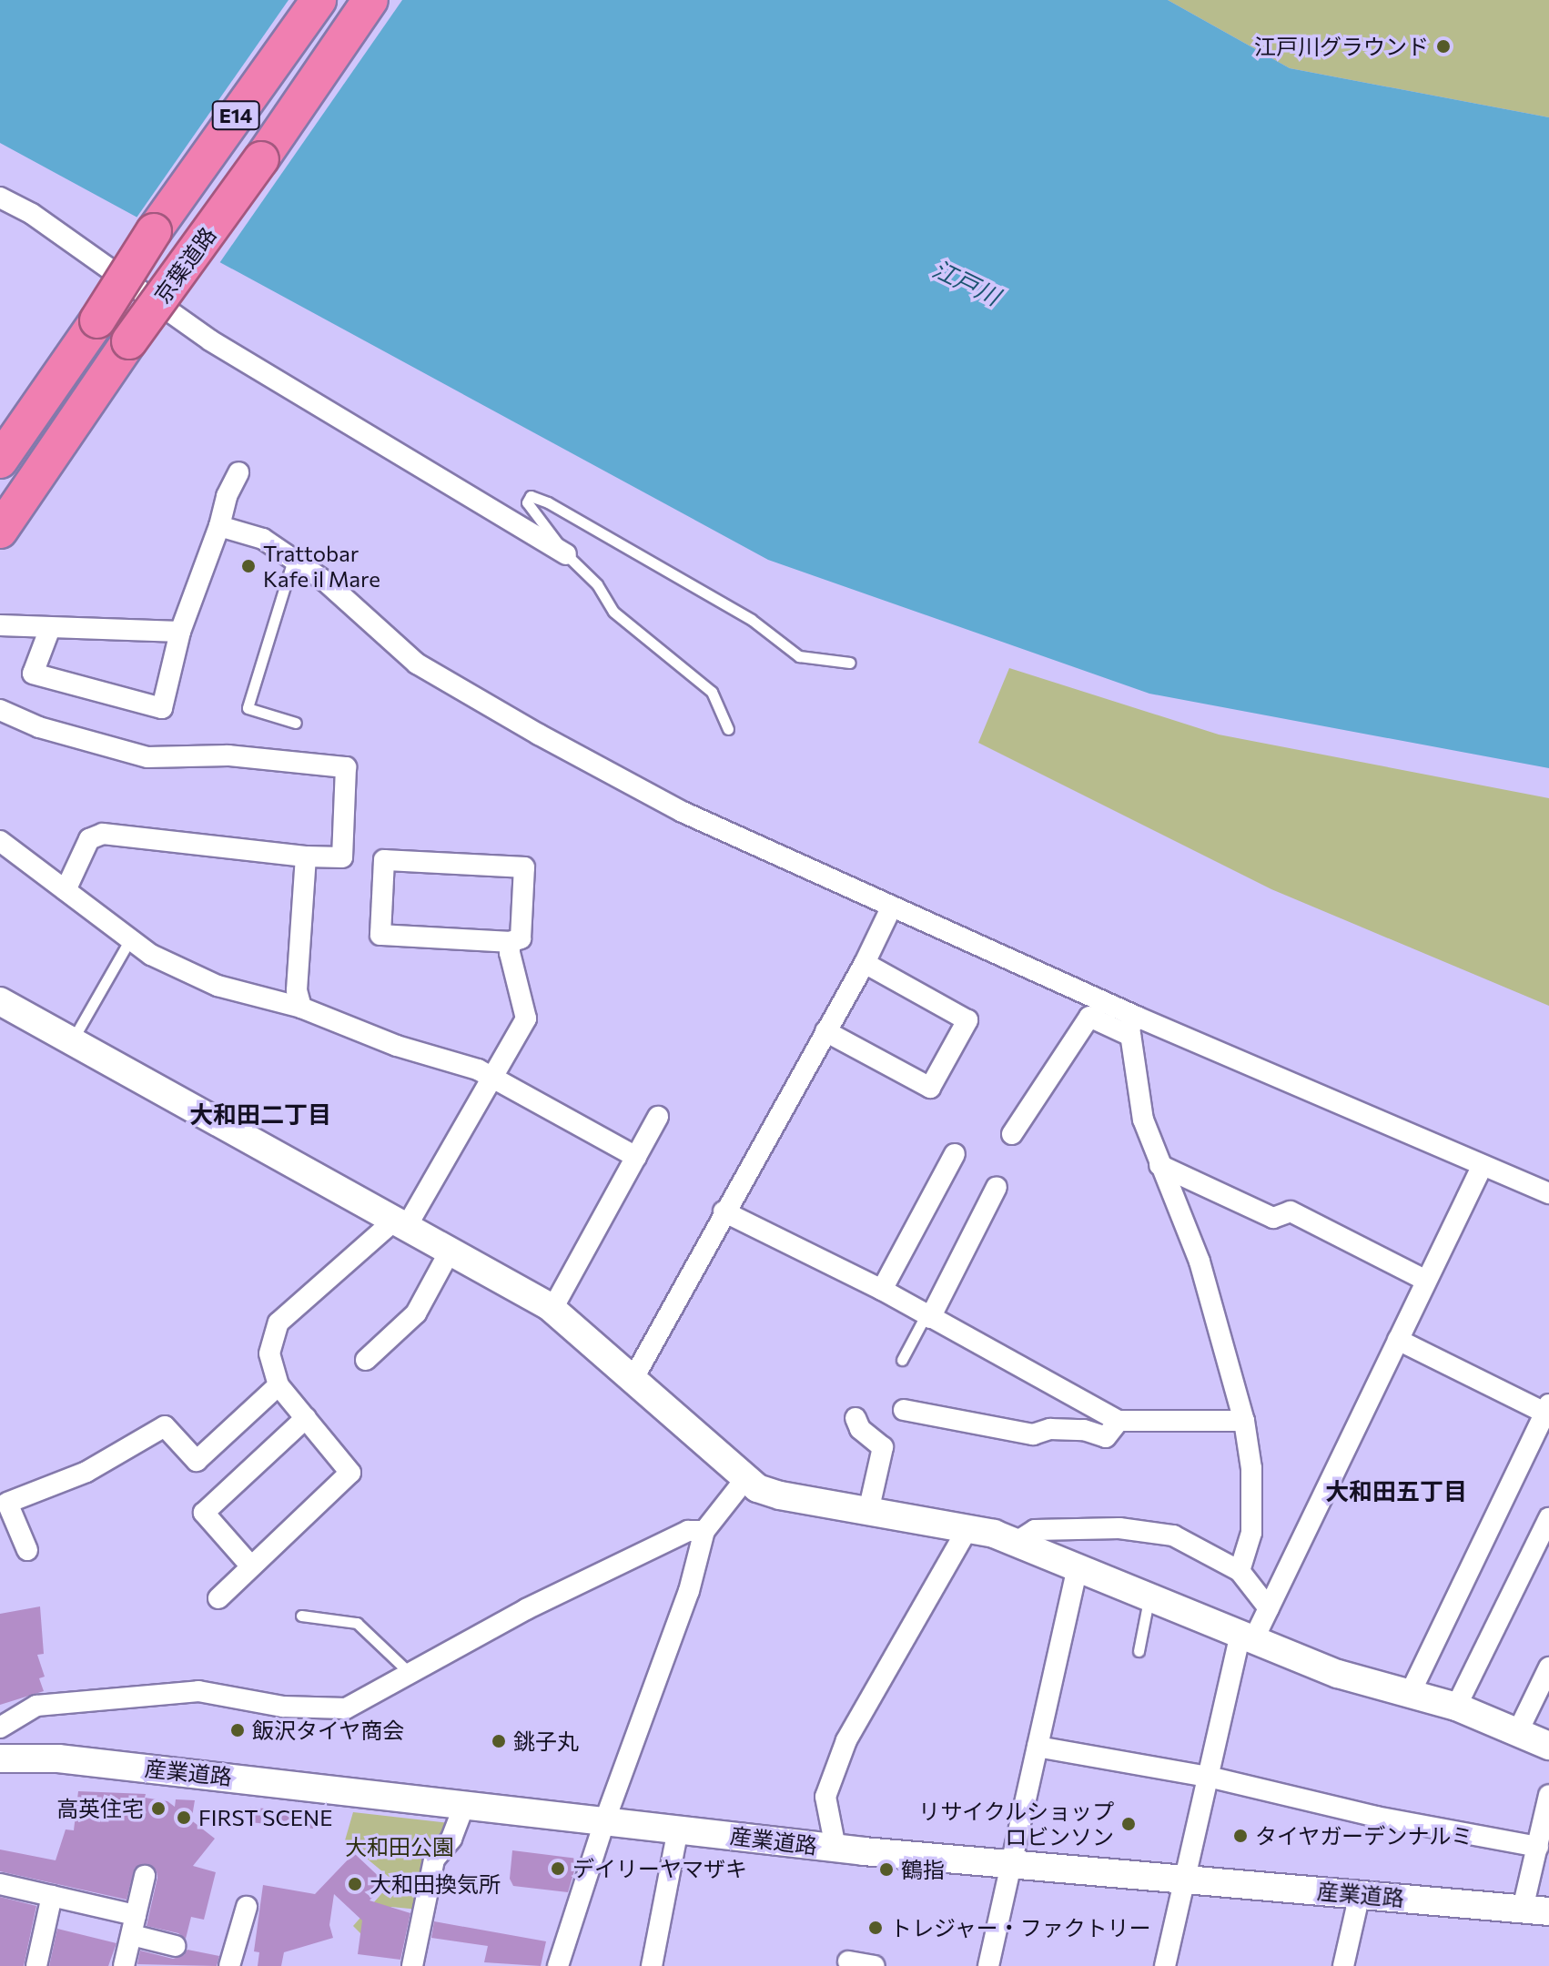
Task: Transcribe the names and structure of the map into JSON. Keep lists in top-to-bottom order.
{
  "streets": {
    "highway": ["E14", "京葉道路"],
    "street": ["産業道路"]
  },
  "districts": ["大和田二丁目", "大和田五丁目"],
  "water": ["江戸川"],
  "parks": ["大和田公園"],
  "places": [
    "江戸川グラウンド",
    "Trattobar Kafe il Mare",
    "飯沢タイヤ商会",
    "銚子丸",
    "高英住宅",
    "FIRST SCENE",
    "リサイクルショップ ロビンソン",
    "タイヤガーデンナルミ",
    "デイリーヤマザキ",
    "鶴指",
    "大和田換気所",
    "トレジャー・ファクトリー"
  ]
}
